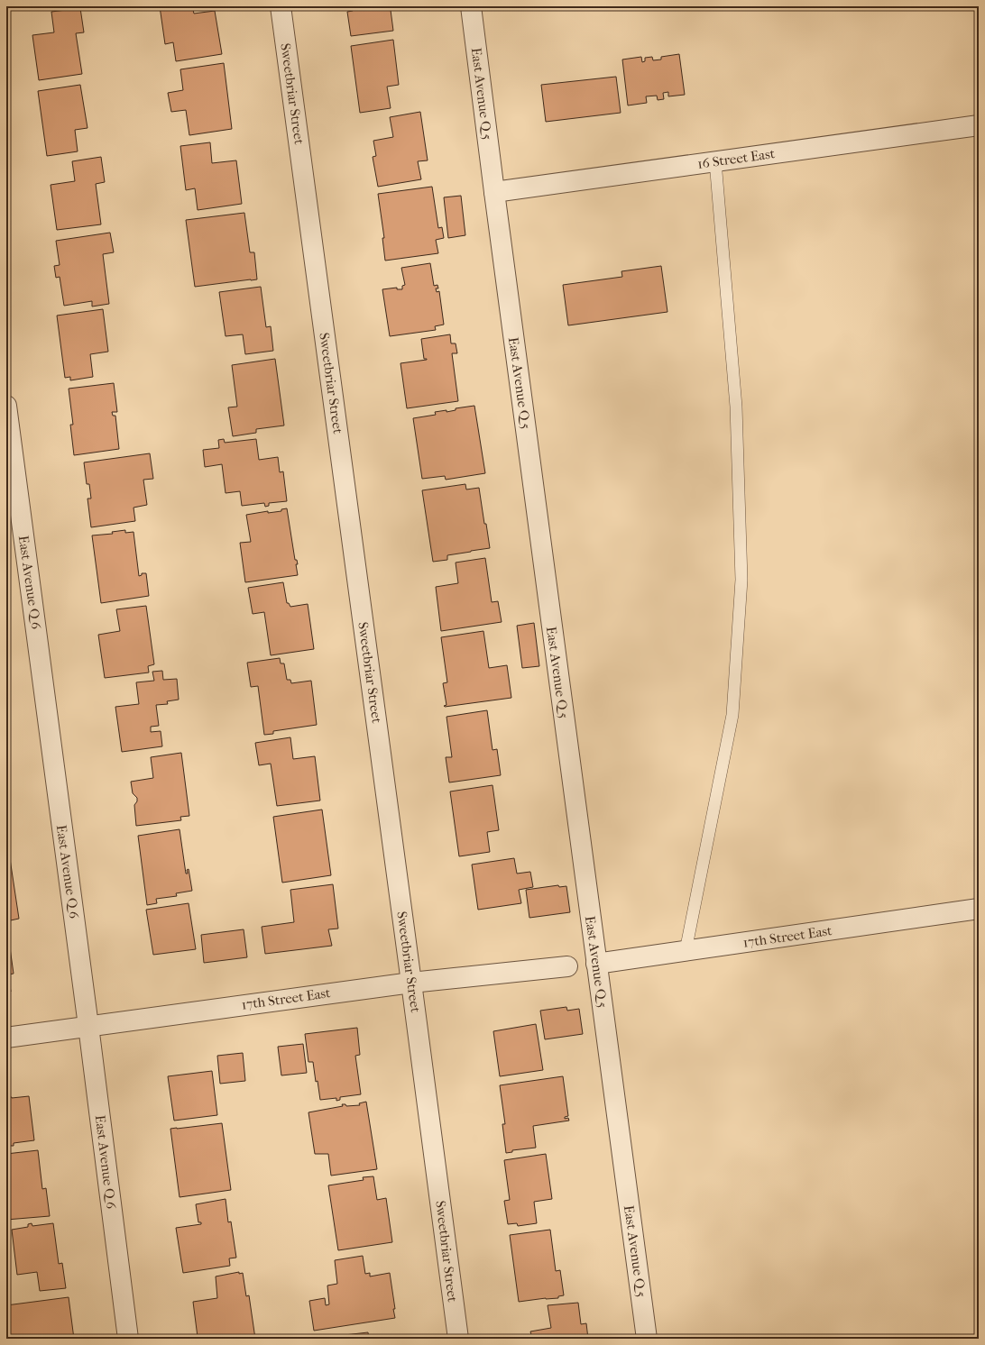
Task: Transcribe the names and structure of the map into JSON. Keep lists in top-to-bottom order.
{
  "streets": {
    "street": [
      "Sweetbriar Street",
      "East Avenue Q 5",
      "16 Street East",
      "East Avenue Q 6",
      "17th Street East"
    ]
  },
  "crossings": [
    ["Sweetbriar Street", "17th Street East"],
    ["East Avenue Q 5", "16 Street East"],
    ["East Avenue Q 5", "17th Street East"],
    ["East Avenue Q 6", "17th Street East"]
  ]
}
